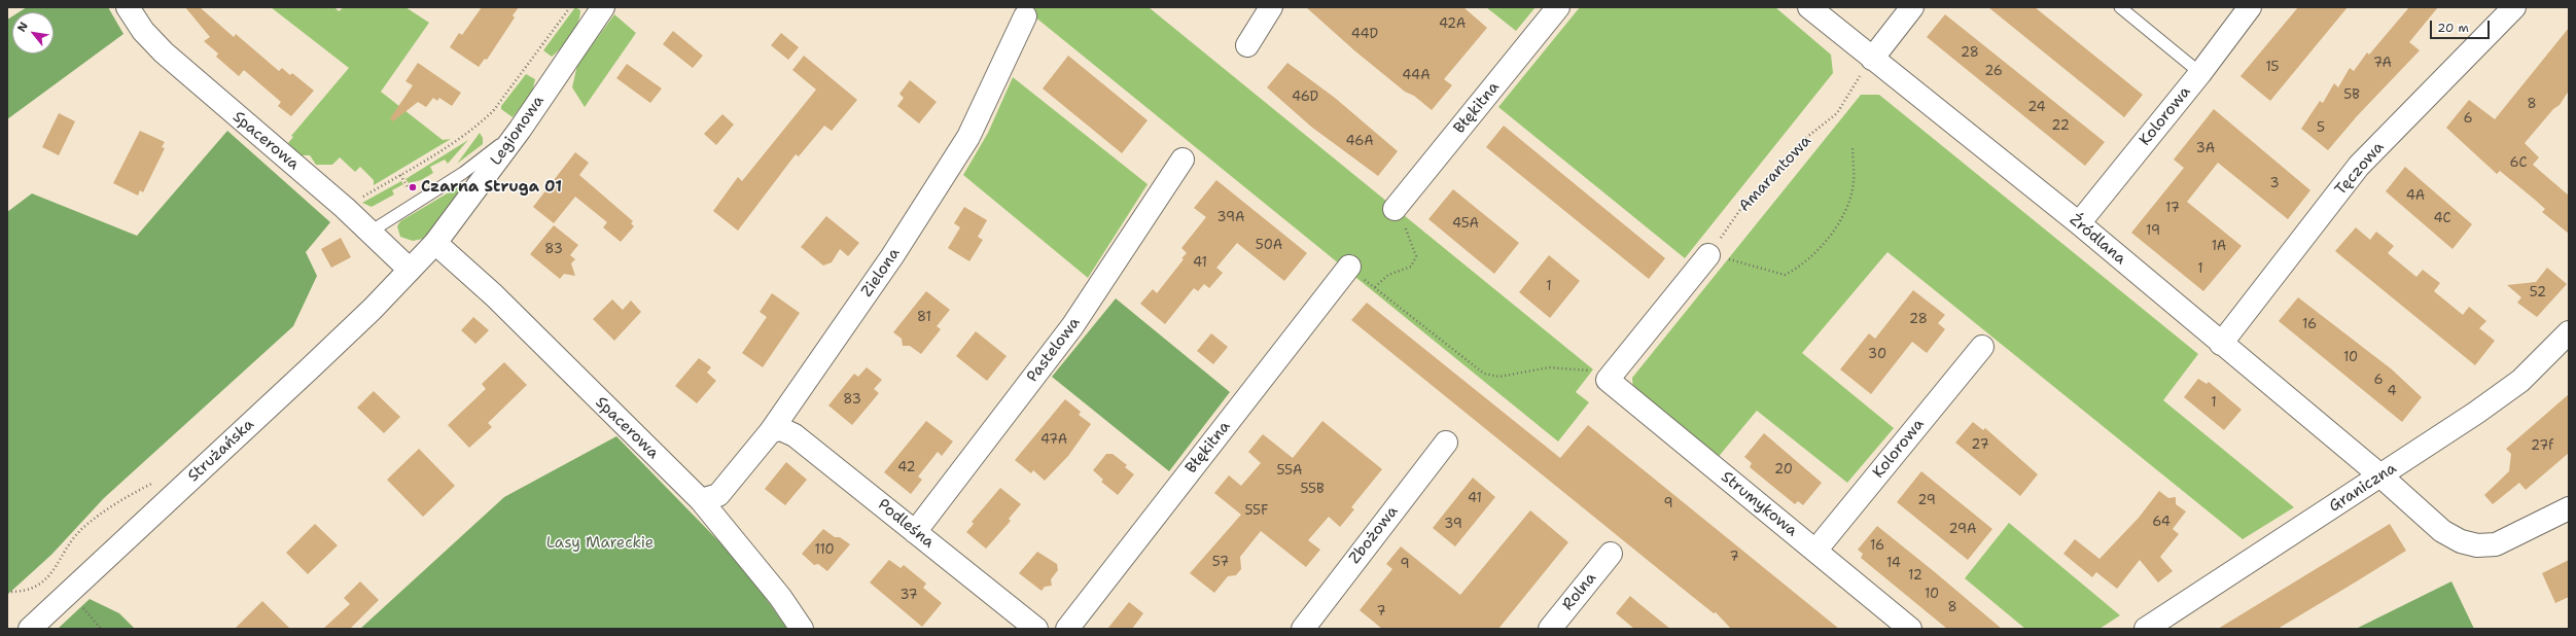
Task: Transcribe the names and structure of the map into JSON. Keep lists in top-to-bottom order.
{
  "streets": {
    "street": [
      "Błękitna",
      "Kolorowa",
      "Legionowa",
      "Spacerowa",
      "Tęczowa",
      "Źródlana",
      "Zielona",
      "Pastelowa",
      "Strużańska",
      "Graniczna",
      "Strumykowa",
      "Podleśna",
      "Zbożowa",
      "Rolna"
    ],
    "path": ["Amarantowa"]
  },
  "crossings": [
    ["Kolorowa", "Źródlana"],
    ["Kolorowa", "Strumykowa"],
    ["Legionowa", "Spacerowa"],
    ["Legionowa", "Strużańska"],
    ["Spacerowa", "Zielona"],
    ["Spacerowa", "Strużańska"],
    ["Tęczowa", "Źródlana"],
    ["Amarantowa", "Źródlana"],
    ["Źródlana", "Graniczna"],
    ["Zielona", "Podleśna"],
    ["Pastelowa", "Podleśna"]
  ],
  "parks": ["Lasy Mareckie"],
  "places": ["Czarna Struga 01"],
  "house_numbers": [
    "42A",
    "44D",
    "28",
    "7A",
    "15",
    "26",
    "44A",
    "5B",
    "46D",
    "8",
    "24",
    "6",
    "22",
    "5",
    "46A",
    "3A",
    "6C",
    "3",
    "4A",
    "17",
    "39A",
    "4C",
    "45A",
    "19",
    "50A",
    "1A",
    "83",
    "41",
    "1",
    "1",
    "52",
    "81",
    "28",
    "16",
    "30",
    "10",
    "6",
    "4",
    "83",
    "1",
    "47A",
    "27",
    "27f",
    "42",
    "20",
    "55A",
    "55B",
    "41",
    "29",
    "9",
    "55F",
    "64",
    "39",
    "29A",
    "16",
    "110",
    "7",
    "57",
    "14",
    "9",
    "12",
    "10",
    "37",
    "8",
    "7"
  ],
  "scale_bar": "20 m",
  "north": "top left"
}
